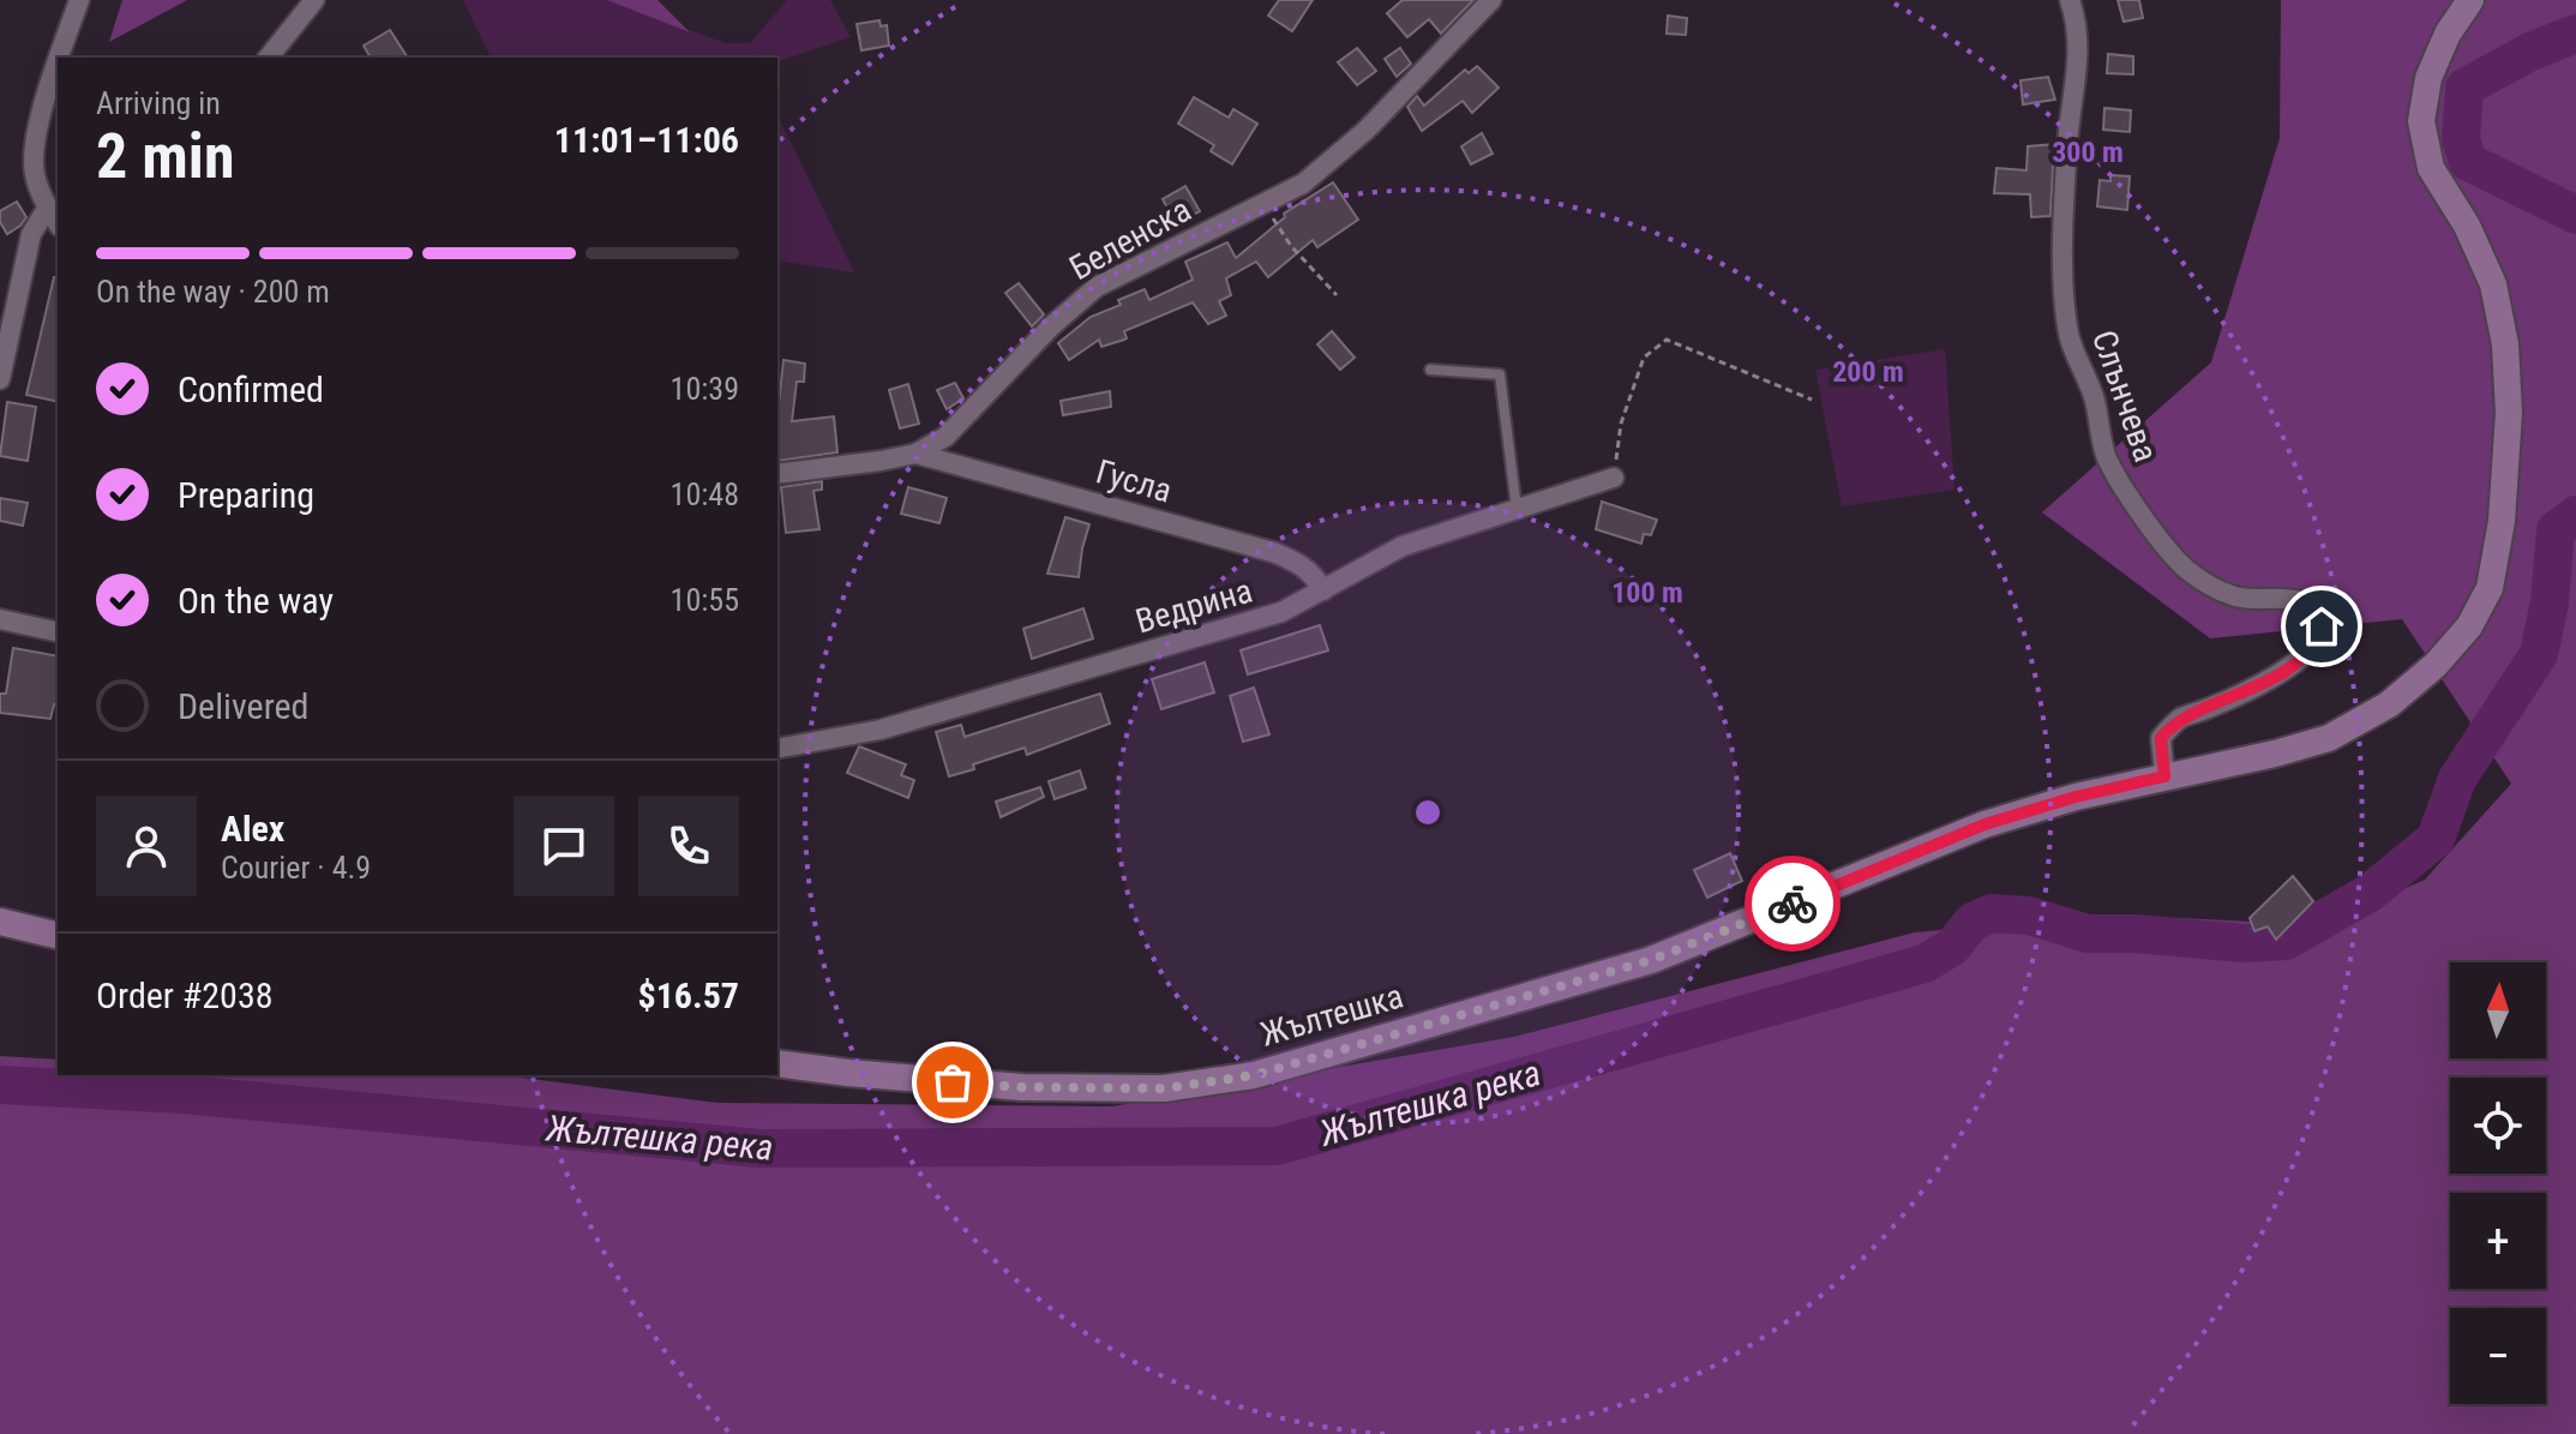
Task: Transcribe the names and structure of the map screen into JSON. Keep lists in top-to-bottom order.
{
  "streets": {
    "main road": ["Жълтешка"],
    "street": [
      "Беленска",
      "Слънчева",
      "Гусла",
      "Ведрина"
    ]
  },
  "crossings": [
    ["Беленска", "Гусла"],
    ["Слънчева", "Жълтешка"],
    ["Гусла", "Ведрина"]
  ],
  "water": ["Жълтешка река"],
  "north": "top",
  "page": {
    "heading": ["2 min", "Arriving in", "11:01–11:06"],
    "panel": [
      "Alex",
      "Courier · 4.9",
      "Order #2038",
      "$16.57"
    ],
    "bar": "On the way · 200 m",
    "list": [
      ["Confirmed", "10:39"],
      ["Preparing", "10:48"],
      ["On the way", "10:55"],
      "Delivered"
    ],
    "map_buttons": ["+", "−"]
  },
  "rings": ["300 m", "200 m", "100 m"]
}
